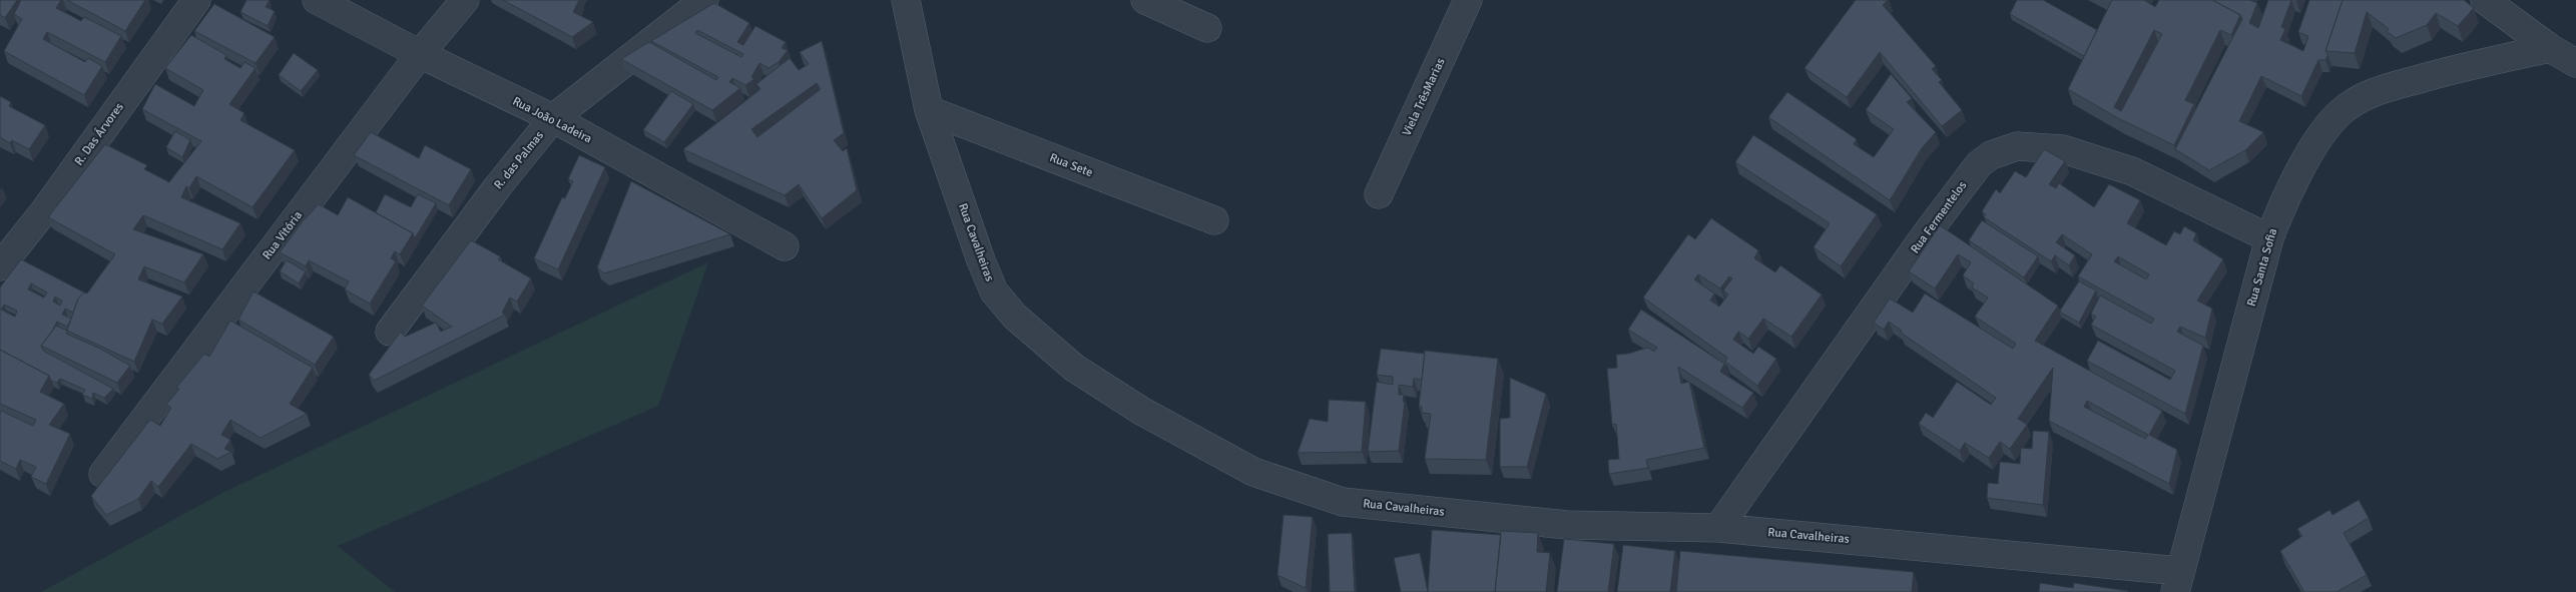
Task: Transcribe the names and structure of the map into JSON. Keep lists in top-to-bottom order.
{
  "streets": {
    "street": [
      "Viela TrêsMarias",
      "Rua João Ladeira",
      "R. Das Árvores",
      "R. das Palmas",
      "Rua Sete",
      "Rua Fermentelos",
      "Rua Vitória",
      "Rua Cavalheiras",
      "Rua Santa Sofia"
    ]
  },
  "crossings": [
    ["Rua João Ladeira", "R. das Palmas"],
    ["Rua João Ladeira", "Rua Vitória"],
    ["Rua Sete", "Rua Cavalheiras"],
    ["Rua Fermentelos", "Rua Cavalheiras"],
    ["Rua Fermentelos", "Rua Santa Sofia"],
    ["Rua Cavalheiras", "Rua Santa Sofia"]
  ]
}
